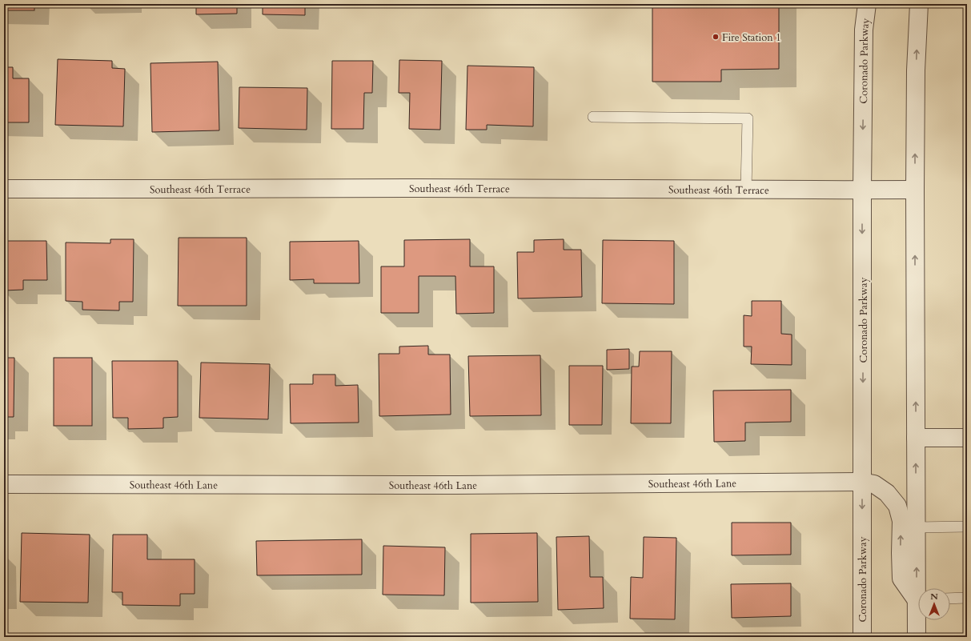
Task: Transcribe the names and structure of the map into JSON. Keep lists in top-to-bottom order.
{
  "streets": {
    "street": ["Coronado Parkway", "Southeast 46th Terrace", "Southeast 46th Lane"]
  },
  "crossings": [
    ["Coronado Parkway", "Southeast 46th Terrace"],
    ["Coronado Parkway", "Southeast 46th Lane"]
  ],
  "places": ["Fire Station 1"],
  "north": "top"
}
